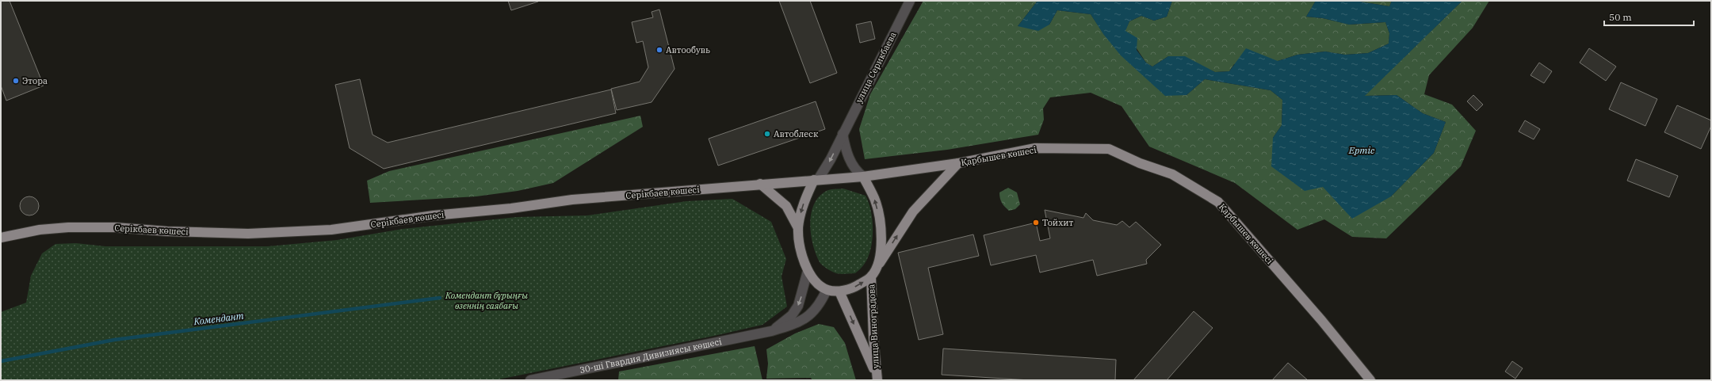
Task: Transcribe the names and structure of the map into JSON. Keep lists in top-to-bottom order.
{
  "streets": {
    "main road": ["Қарбышев көшесі", "Серікбаев көшесі", "улица Виноградова"],
    "street": ["улица Серикбаева", "30-ші Гвардия Дивизиясы көшесі"]
  },
  "crossings": [
    ["улица Серикбаева", "Қарбышев көшесі"],
    ["улица Серикбаева", "Серікбаев көшесі"],
    ["улица Серикбаева", "улица Виноградова"],
    ["улица Серикбаева", "30-ші Гвардия Дивизиясы көшесі"],
    ["Қарбышев көшесі", "Серікбаев көшесі"],
    ["Қарбышев көшесі", "улица Виноградова"],
    ["Қарбышев көшесі", "30-ші Гвардия Дивизиясы көшесі"],
    ["Серікбаев көшесі", "улица Виноградова"],
    ["Серікбаев көшесі", "30-ші Гвардия Дивизиясы көшесі"],
    ["улица Виноградова", "30-ші Гвардия Дивизиясы көшесі"]
  ],
  "water": ["Ертіс", "Комендант"],
  "parks": ["Комендант бұрыңғы өзеннің саябағы"],
  "places": [
    "Автообувь",
    "Этора",
    "Автоблеск",
    "Тойхит"
  ],
  "scale_bar": "50 m"
}
